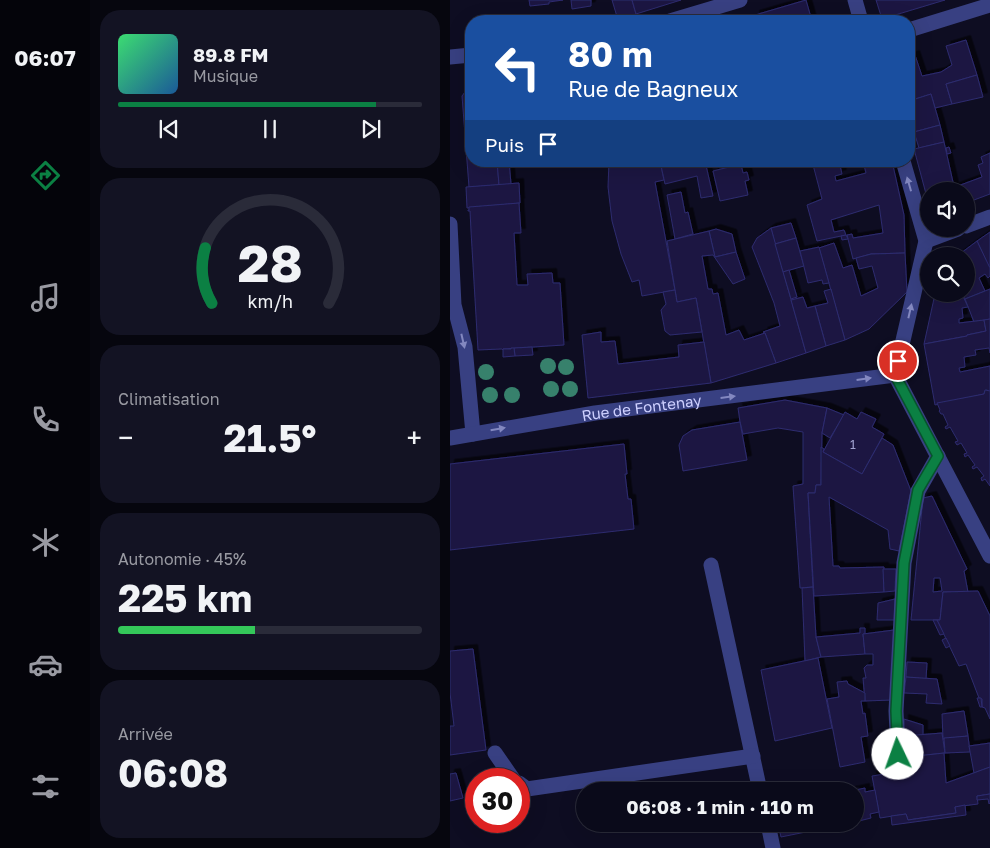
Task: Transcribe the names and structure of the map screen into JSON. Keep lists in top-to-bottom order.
{
  "streets": {
    "street": ["Rue de Fontenay"]
  },
  "one_way": ["Rue de Fontenay"],
  "house_numbers": ["1"],
  "page": {
    "tabs": "06:07",
    "turn": ["80 m", "Rue de Bagneux"],
    "song": ["89.8 FM", "Musique"],
    "then": "Puis",
    "tile": [
      "Climatisation",
      ["Autonomie · 45%", "225 km"],
      ["Arrivée", "06:08"]
    ],
    "heat": ["−", "21.5°", "+"],
    "limit": "30",
    "trip": "06:08 · 1 min · 110 m",
    "gauge": ["28", "km/h"]
  }
}
